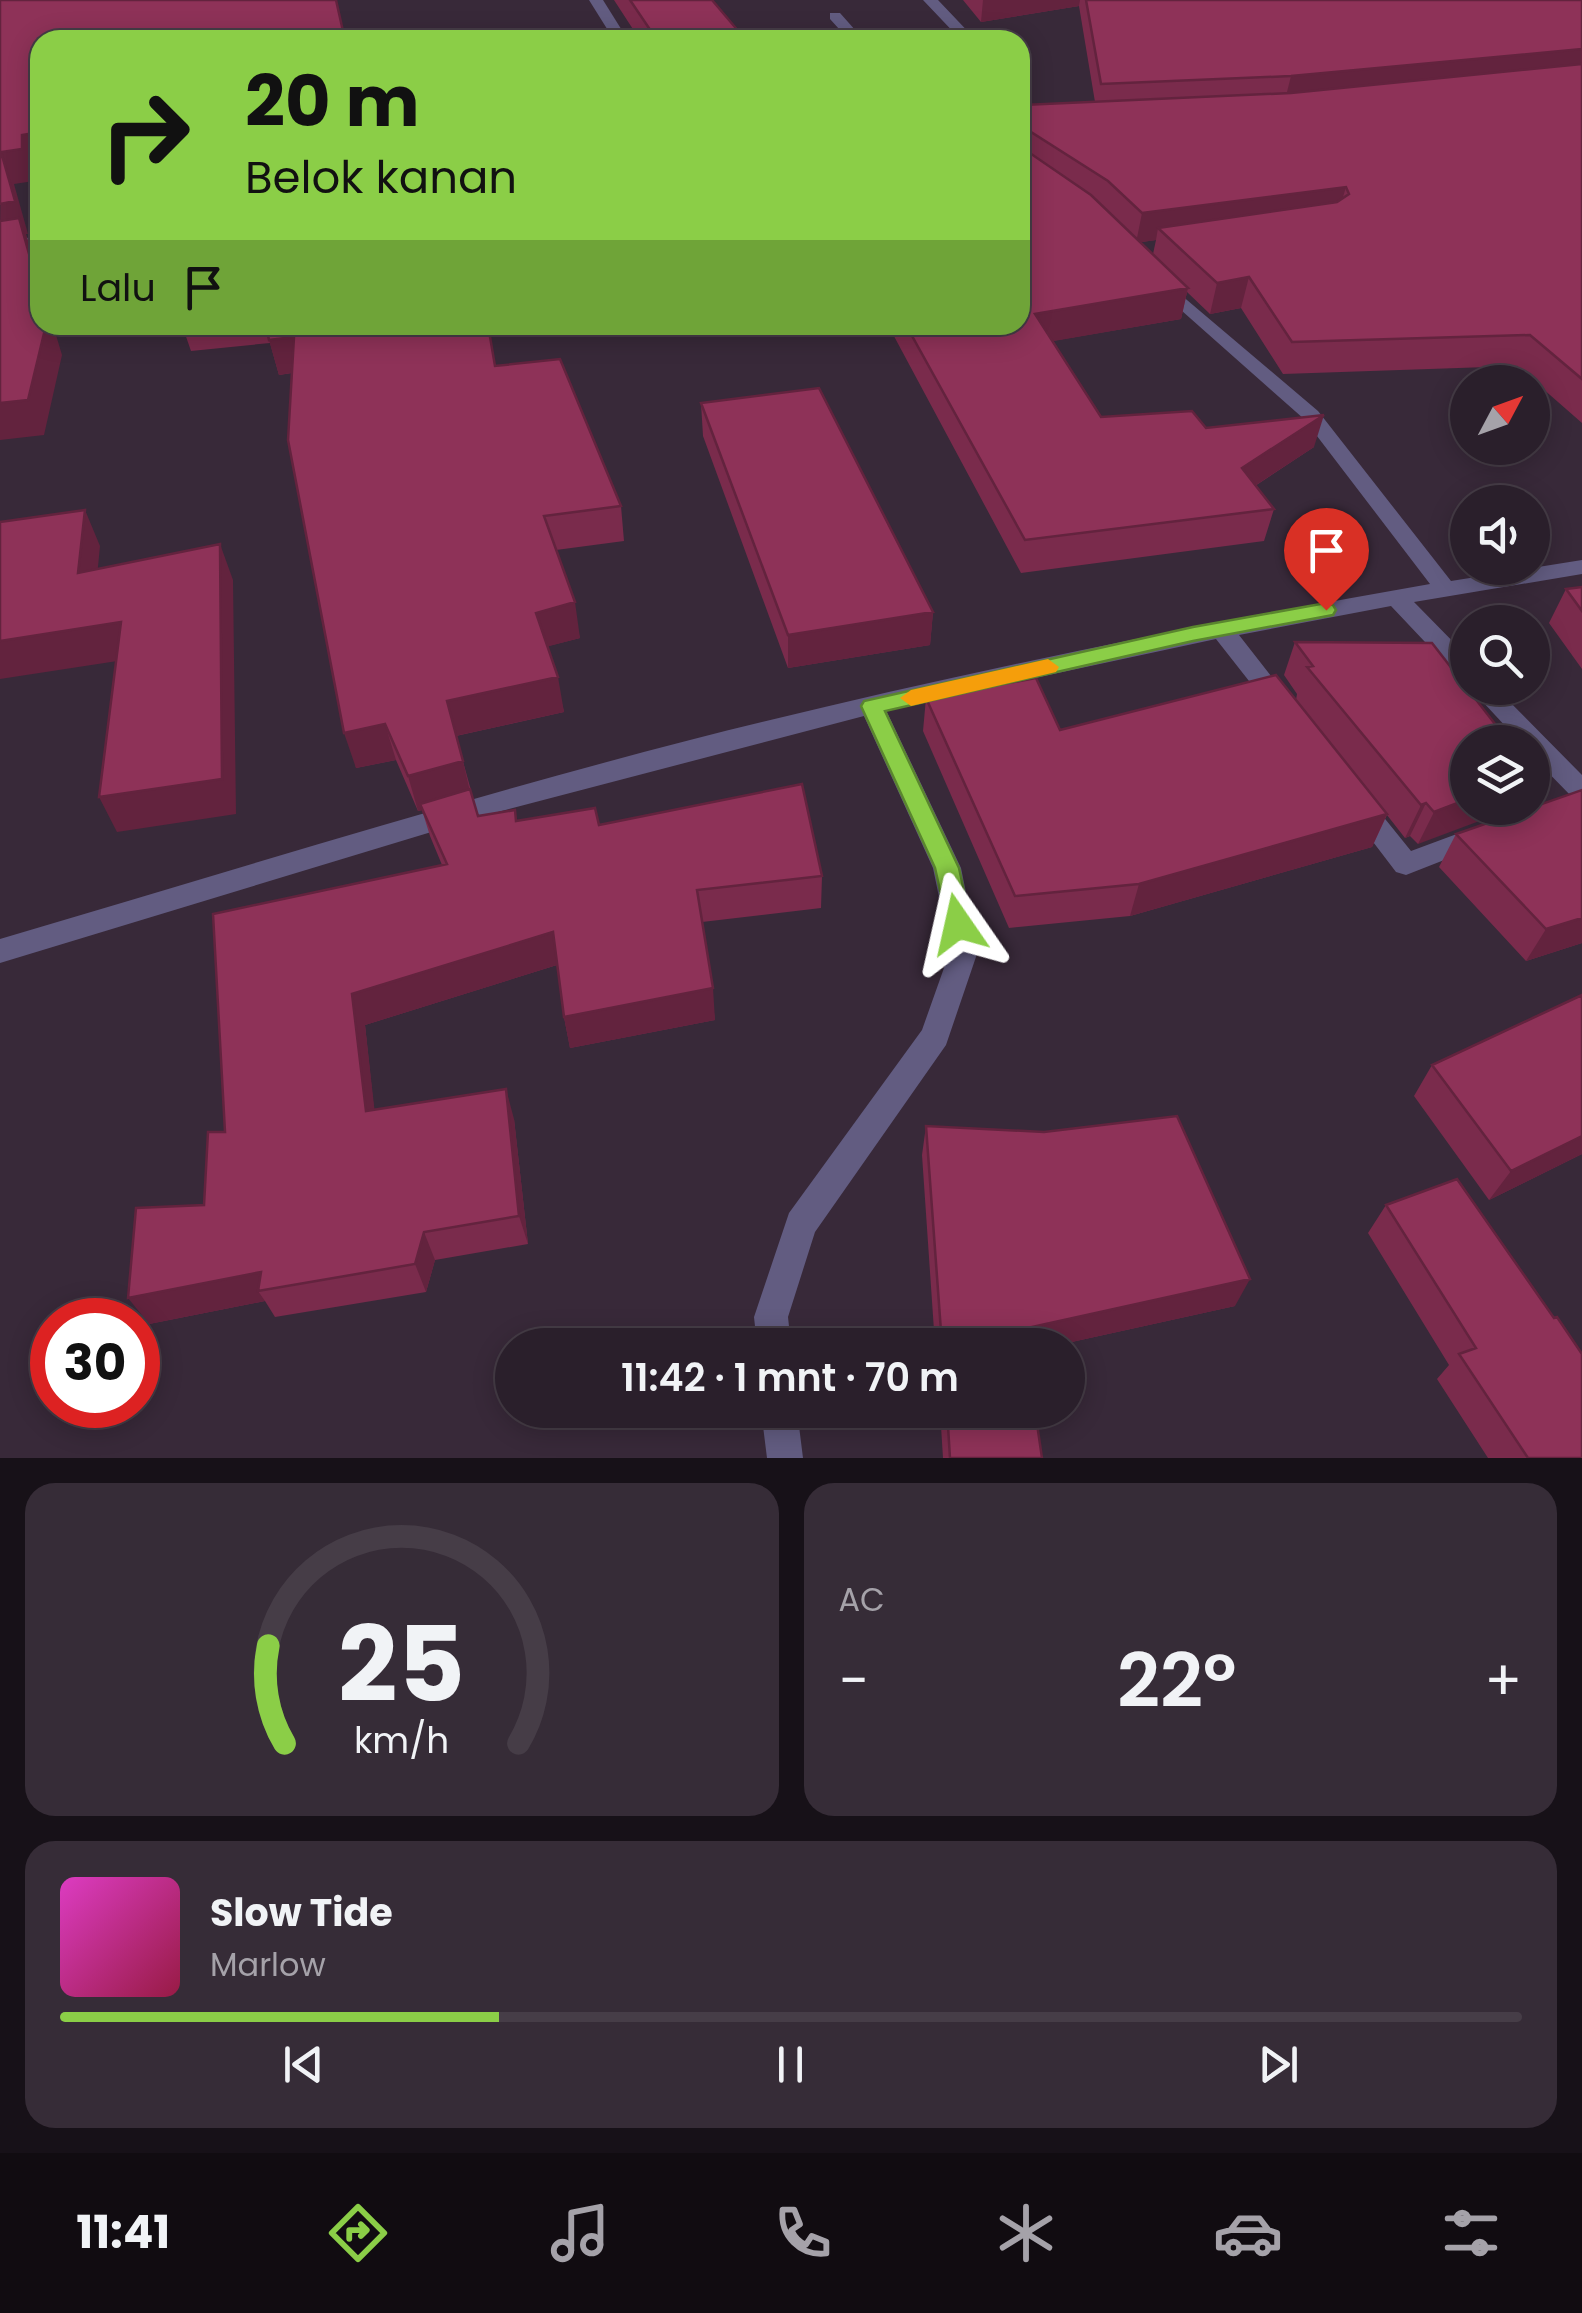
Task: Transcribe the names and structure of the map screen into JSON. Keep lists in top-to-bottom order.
{
  "north": "top right",
  "page": {
    "turn": ["20 m", "Belok kanan"],
    "then": "Lalu",
    "limit": "30",
    "trip": "11:42 · 1 mnt · 70 m",
    "tile": "AC",
    "heat": ["−", "22°", "+"],
    "song": ["Slow Tide", "Marlow"],
    "tabs": "11:41",
    "gauge": ["25", "km/h"]
  }
}
